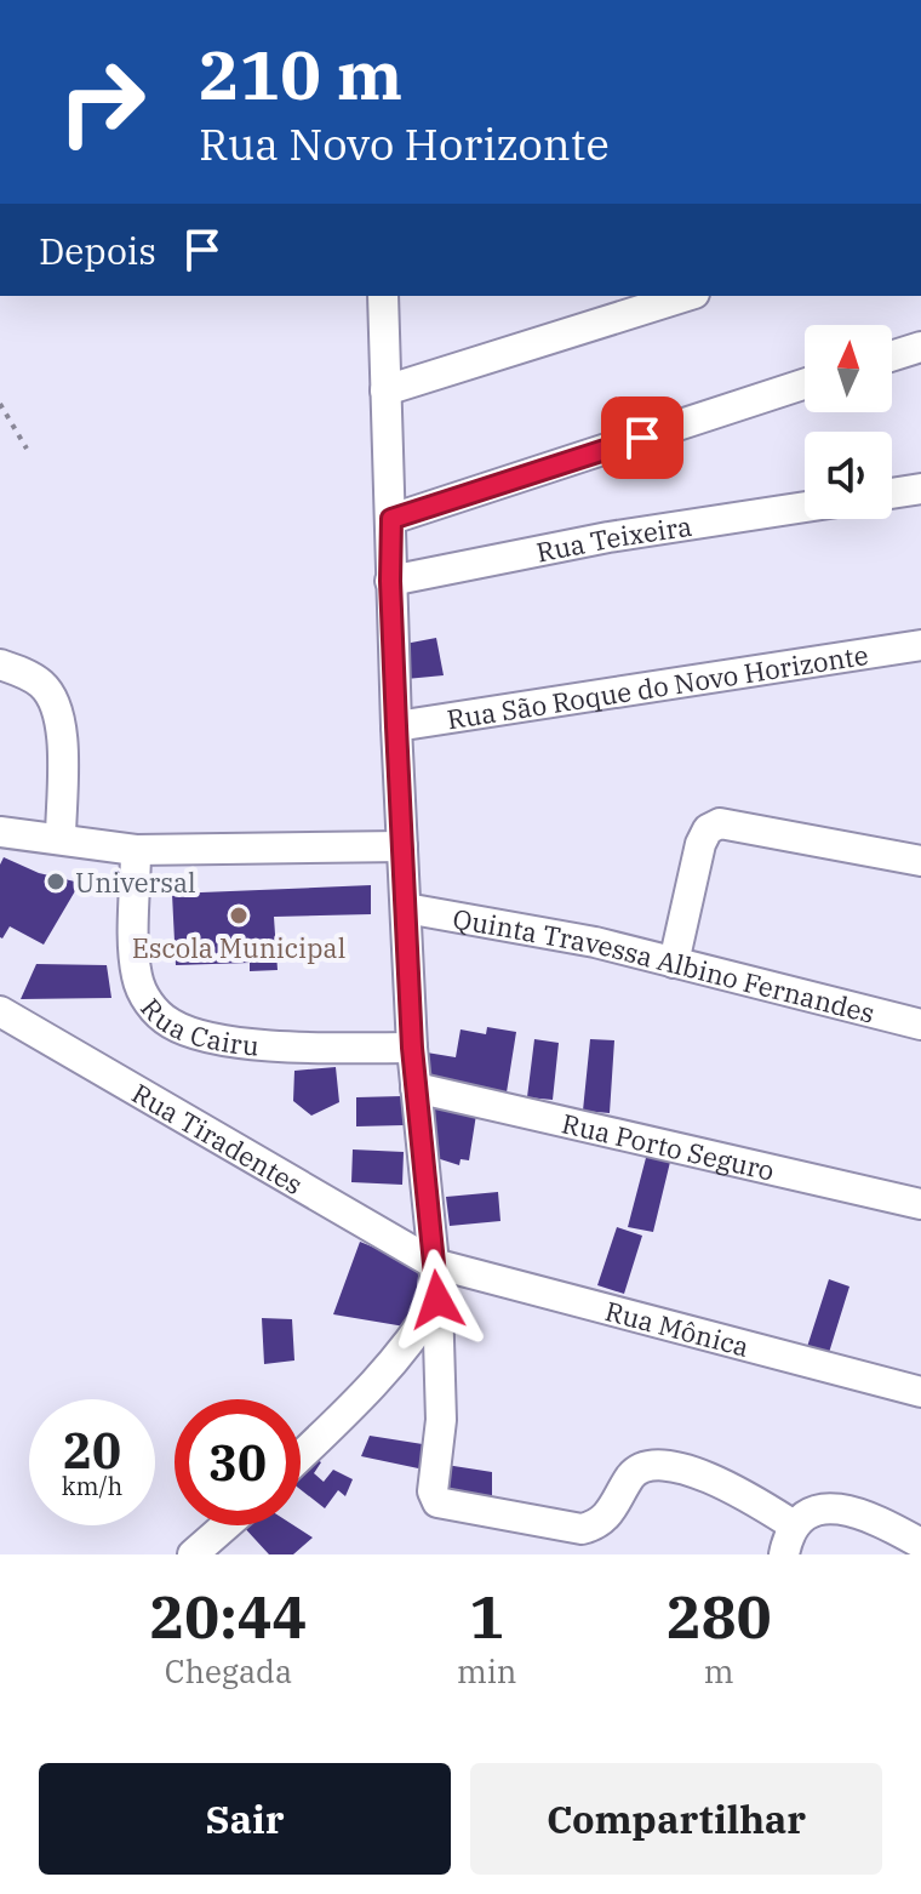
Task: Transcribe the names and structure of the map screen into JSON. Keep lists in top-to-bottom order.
{
  "streets": {
    "street": [
      "Rua Teixeira",
      "Rua São Roque do Novo Horizonte",
      "Quinta Travessa Albino Fernandes",
      "Rua Cairu",
      "Rua Tiradentes",
      "Rua Porto Seguro",
      "Rua Mônica"
    ]
  },
  "crossings": [
    ["Rua Tiradentes", "Rua Mônica"]
  ],
  "places": ["Universal", "Escola Municipal"],
  "north": "top",
  "page": {
    "turn": ["210 m", "Rua Novo Horizonte"],
    "then": "Depois",
    "speed": "20 km/h",
    "limit": "30",
    "eta": [
      "20:44",
      "Chegada",
      "1",
      "min",
      "280",
      "m"
    ],
    "buttons": ["Sair", "Compartilhar"]
  }
}
